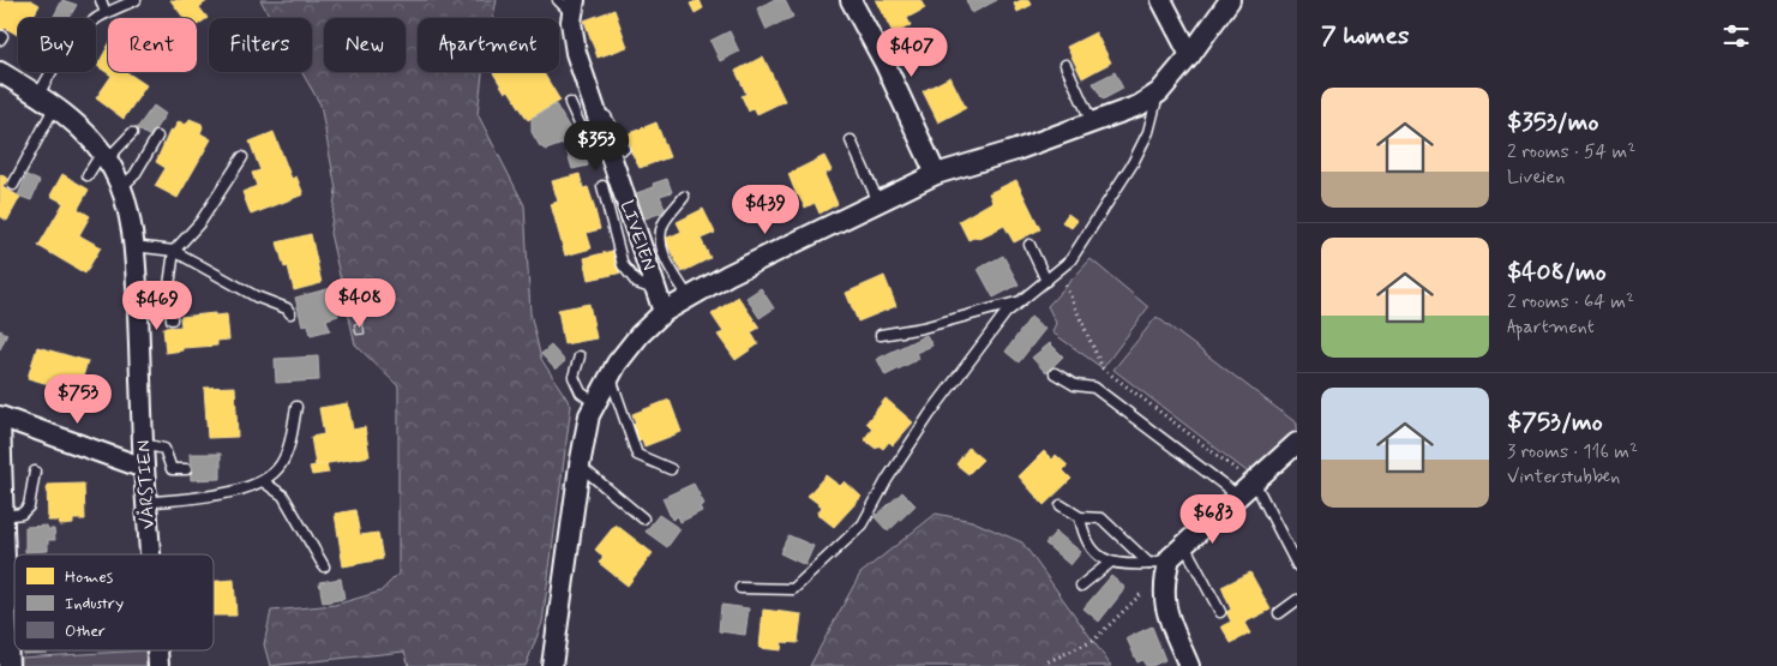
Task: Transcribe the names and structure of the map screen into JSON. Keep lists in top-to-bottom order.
{
  "streets": {
    "street": ["LIVEIEN", "VÅRSTIEN"]
  },
  "legend": ["Homes", "Industry", "Other"],
  "page": {
    "heading": "7 homes",
    "chip": [
      "Buy",
      "Rent",
      "Filters",
      "New",
      "Apartment"
    ],
    "price": [
      "$407",
      "$353",
      "$439",
      "$408",
      "$469",
      "$753",
      "$683"
    ],
    "list": [
      {
        "name": "$353/mo",
        "note": "2 rooms · 54 m² · Liveien"
      },
      {
        "name": "$408/mo",
        "note": "2 rooms · 64 m² · Apartment"
      },
      {
        "name": "$753/mo",
        "note": "3 rooms · 116 m² · Vinterstubben"
      }
    ]
  }
}
